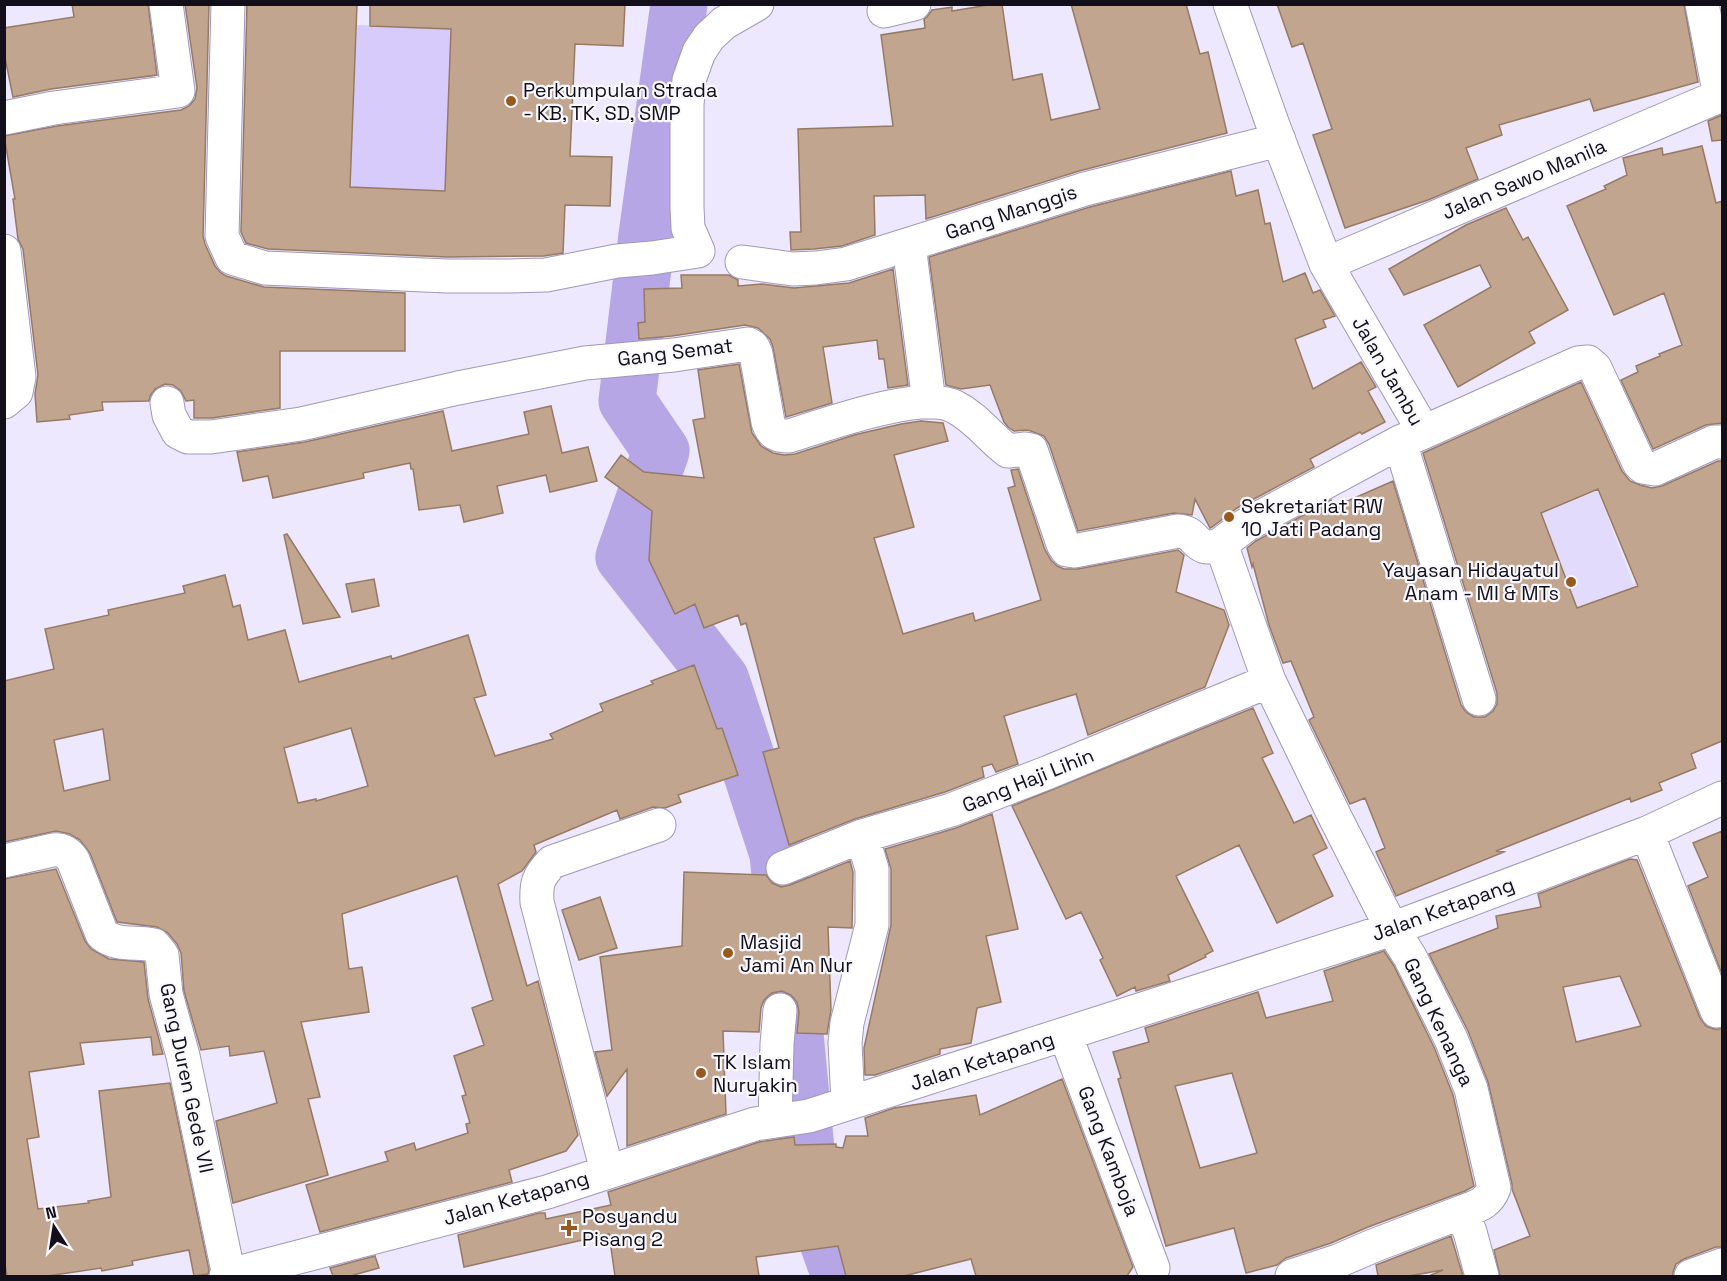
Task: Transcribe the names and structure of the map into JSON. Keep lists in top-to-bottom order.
{
  "streets": {
    "street": [
      "Jalan Sawo Manila",
      "Gang Manggis",
      "Gang Semat",
      "Jalan Jambu",
      "Gang Haji Lihin",
      "Jalan Ketapang",
      "Gang Kenanga",
      "Gang Duren Gede VII",
      "Gang Kamboja"
    ]
  },
  "crossings": [
    ["Jalan Sawo Manila", "Jalan Jambu"],
    ["Gang Manggis", "Jalan Jambu"],
    ["Gang Semat", "Jalan Jambu"],
    ["Jalan Ketapang", "Gang Kenanga"],
    ["Jalan Ketapang", "Gang Duren Gede VII"],
    ["Jalan Ketapang", "Gang Kamboja"]
  ],
  "places": {
    "other": [
      "Perkumpulan Strada - KB, TK, SD, SMP",
      "Sekretariat RW 10 Jati Padang",
      "Yayasan Hidayatul Anam - MI & MTs",
      "Masjid Jami An Nur",
      "TK Islam Nuryakin"
    ],
    "health": ["Posyandu Pisang 2"]
  },
  "north": "top"
}
